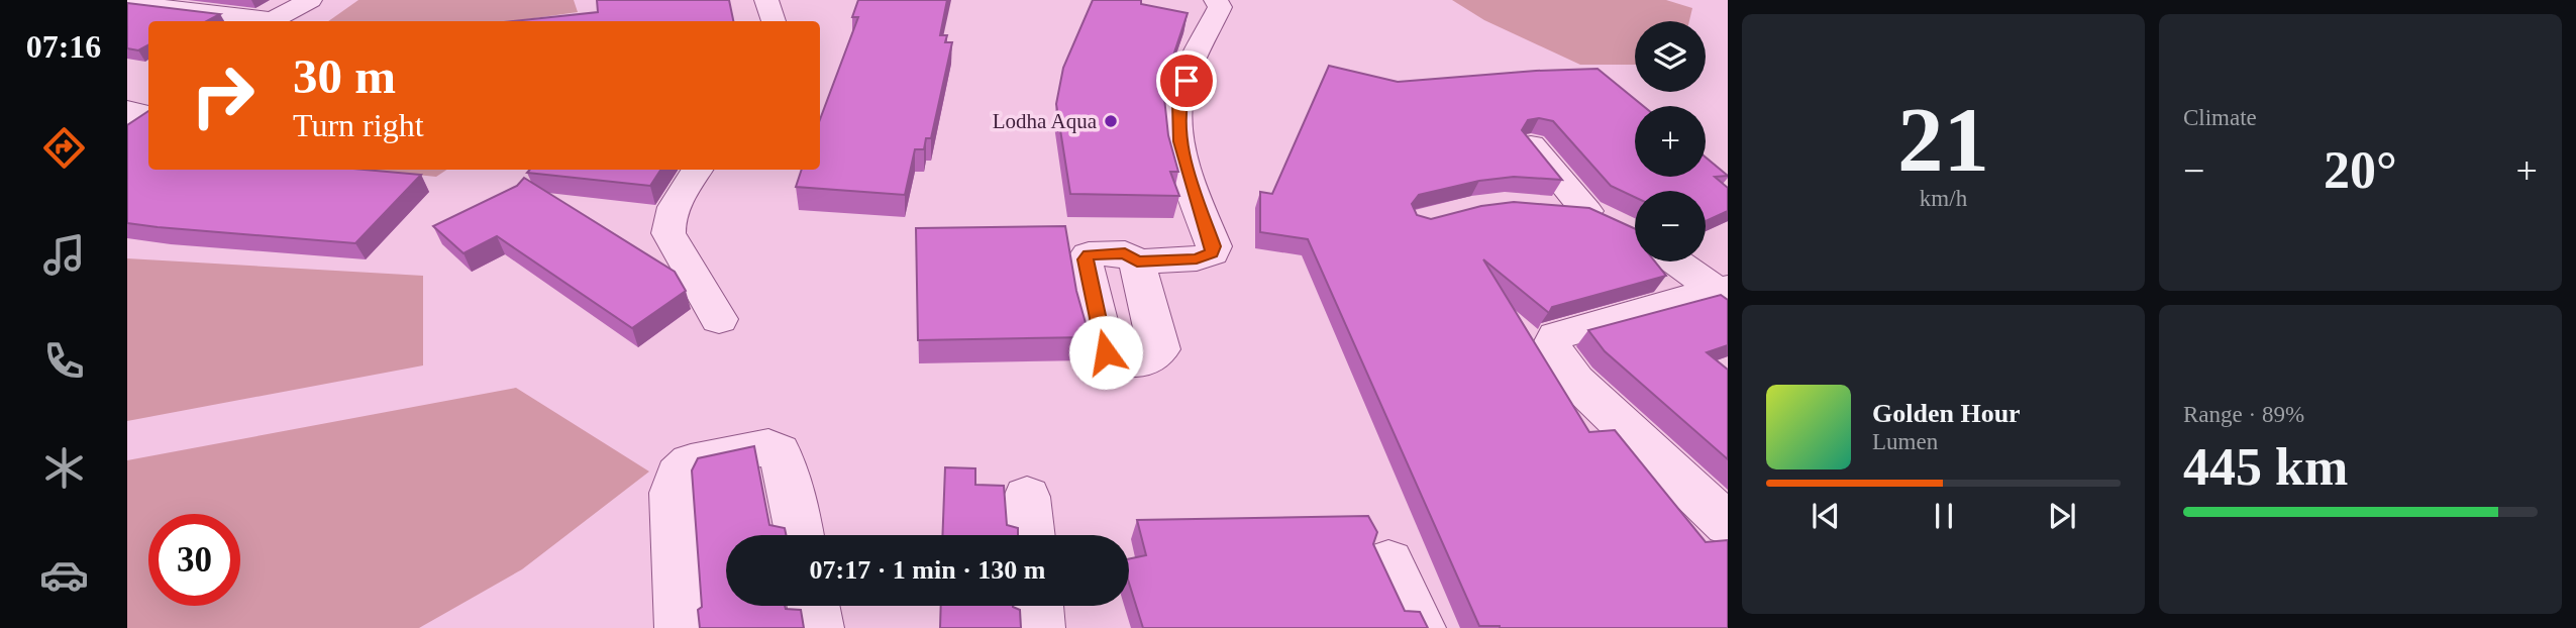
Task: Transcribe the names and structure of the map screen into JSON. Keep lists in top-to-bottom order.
{
  "places": ["Lodha Aqua"],
  "page": {
    "tabs": "07:16",
    "tile": [
      ["21", "km/h"],
      "Climate",
      ["Range · 89%", "445 km"]
    ],
    "map_buttons": ["+", "−"],
    "turn": ["30 m", "Turn right"],
    "heat": ["−", "20°", "+"],
    "song": ["Golden Hour", "Lumen"],
    "limit": "30",
    "trip": "07:17 · 1 min · 130 m"
  }
}
